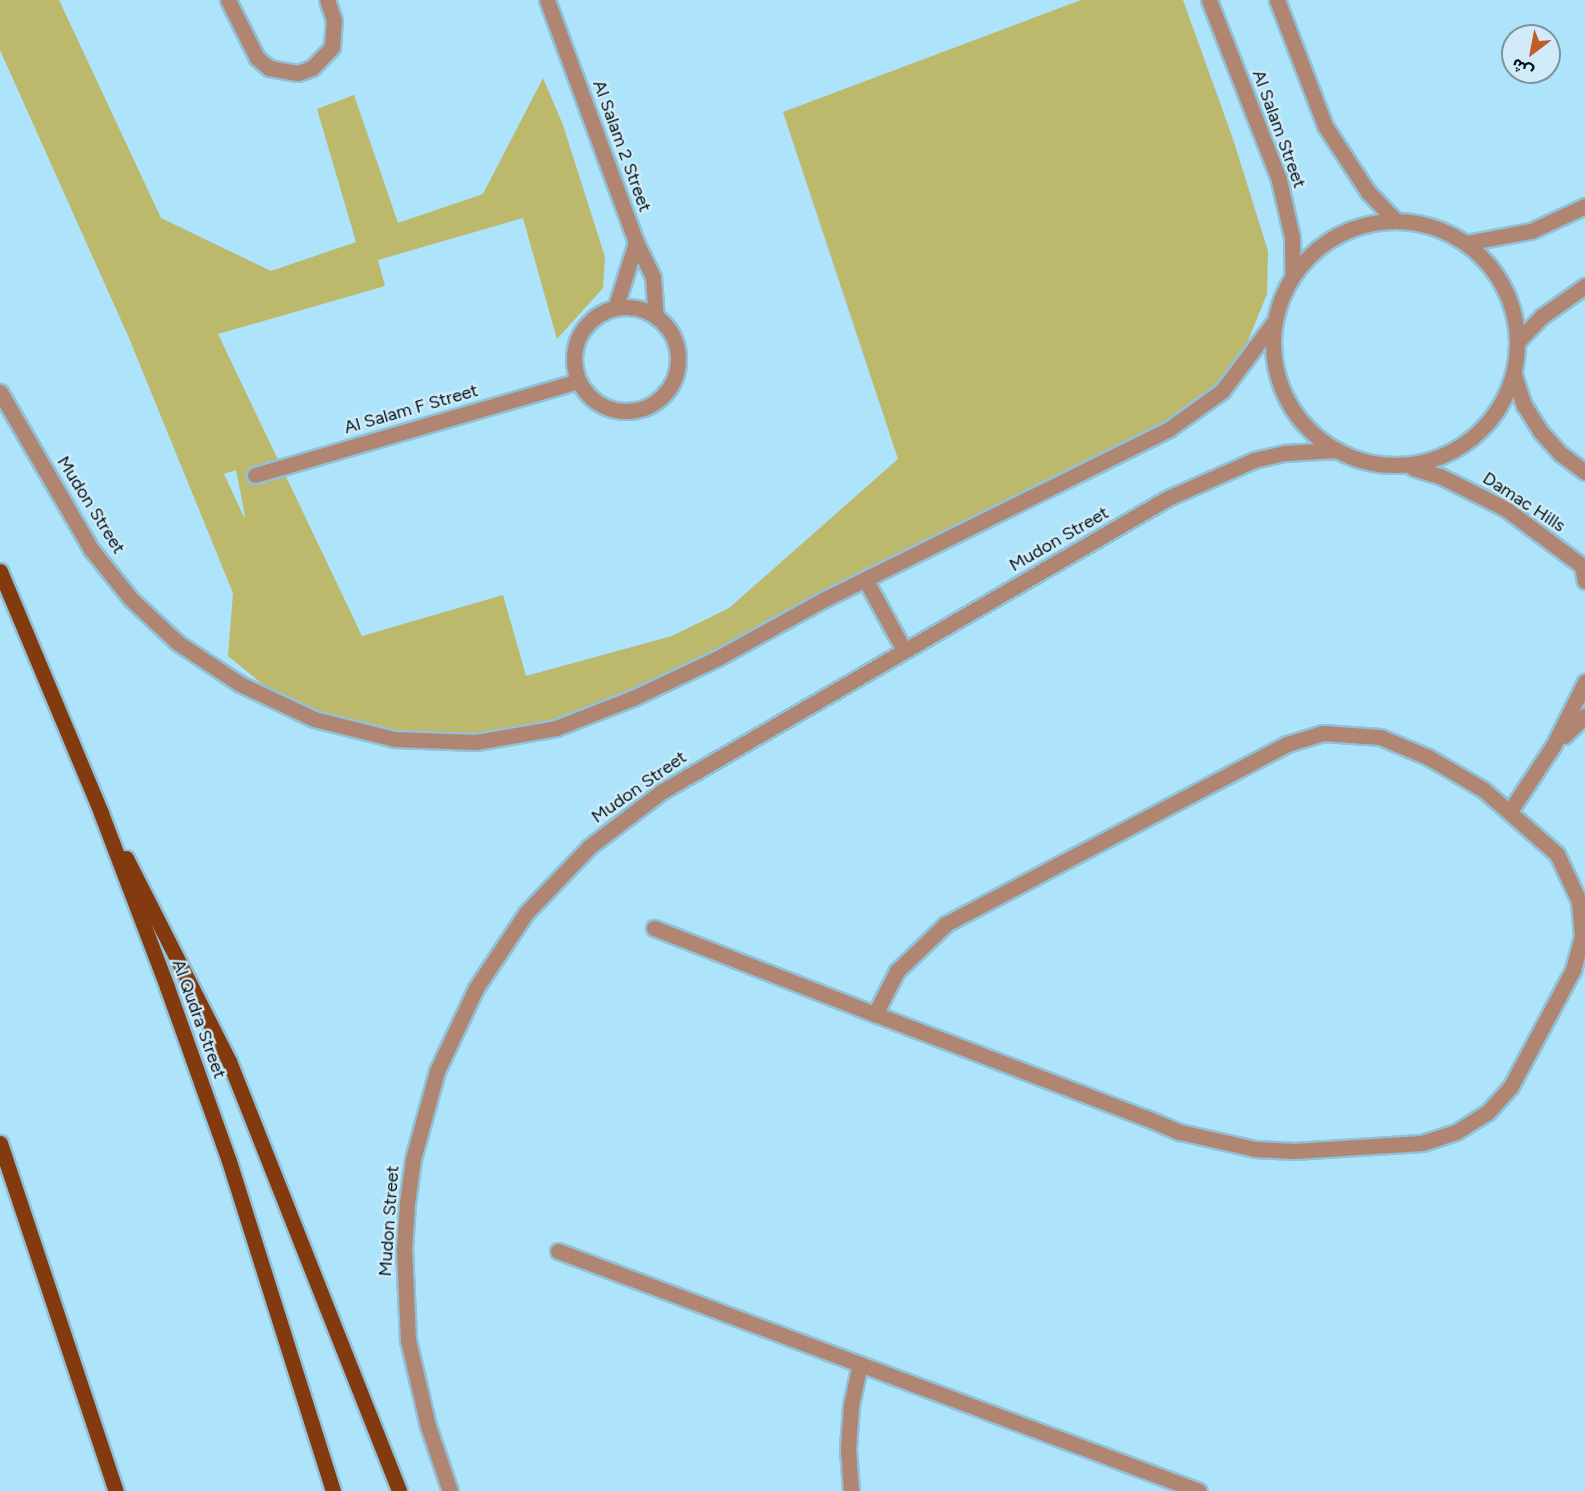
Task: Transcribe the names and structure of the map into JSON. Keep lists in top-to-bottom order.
{
  "streets": {
    "main road": ["Al Qudra Street"],
    "street": [
      "Al Salam Street",
      "Al Salam 2 Street",
      "Al Salam F Street",
      "Damac Hills",
      "Mudon Street"
    ]
  },
  "north": "bottom left"
}
